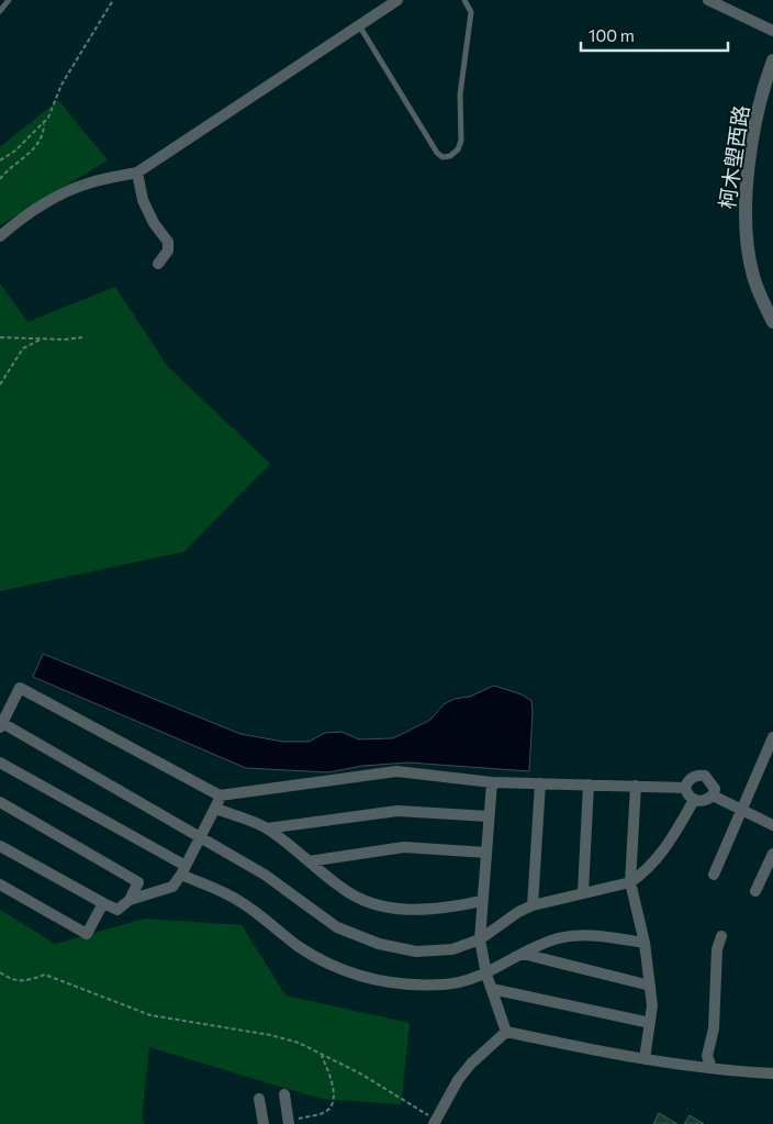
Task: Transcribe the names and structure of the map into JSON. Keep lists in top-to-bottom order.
{
  "streets": {
    "street": ["柯木塱西路"]
  },
  "scale_bar": "100 m"
}
